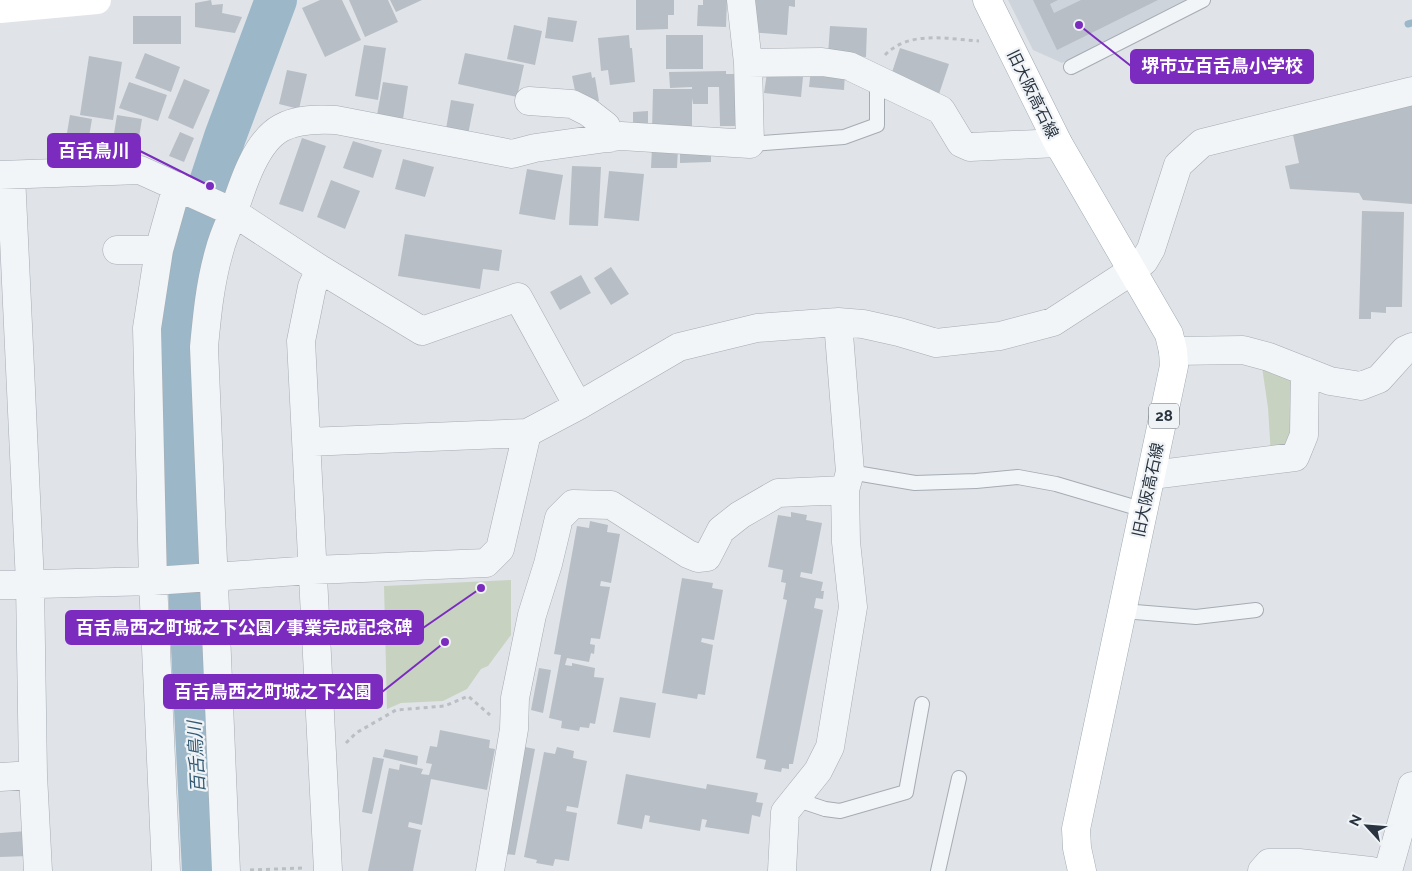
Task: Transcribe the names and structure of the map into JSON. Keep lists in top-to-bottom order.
{
  "streets": {
    "main road": ["旧大阪高石線", "28"]
  },
  "water": ["百舌鳥川"],
  "places": [
    "堺市立百舌鳥小学校",
    "百舌鳥川",
    "百舌鳥西之町城之下公園/事業完成記念碑",
    "百舌鳥西之町城之下公園"
  ],
  "north": "top left"
}
